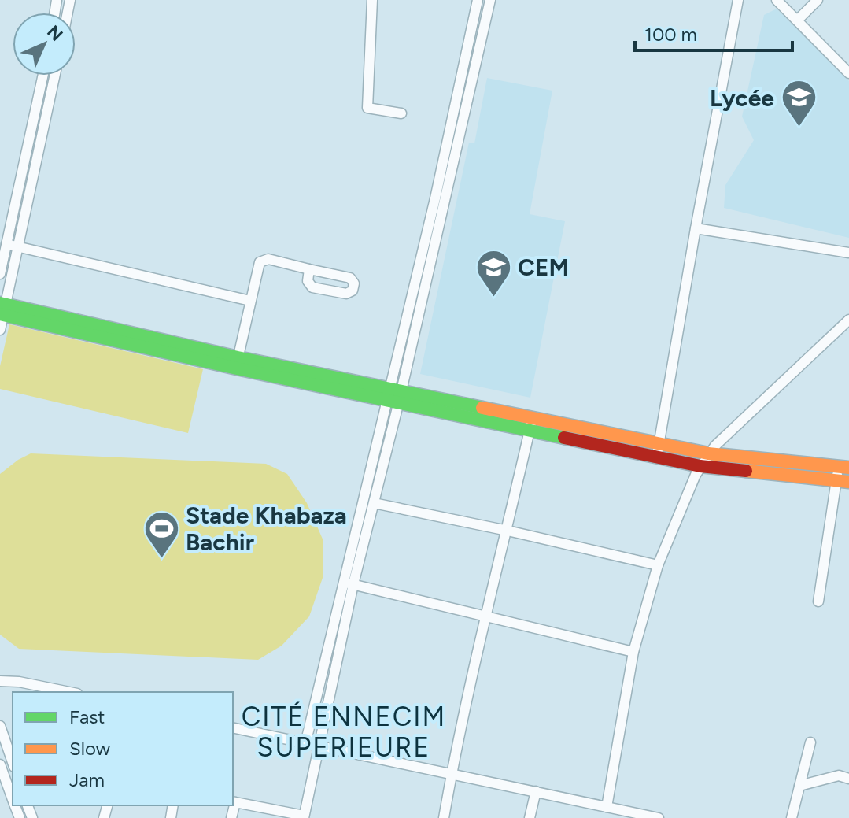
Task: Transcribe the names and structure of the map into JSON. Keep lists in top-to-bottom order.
{
  "districts": ["CITÉ ENNECIM SUPERIEURE"],
  "places": {
    "school or university": ["Lycée", "CEM"],
    "sports": ["Stade Khabaza Bachir"]
  },
  "legend": ["Fast", "Slow", "Jam"],
  "scale_bar": "100 m",
  "north": "top right"
}
